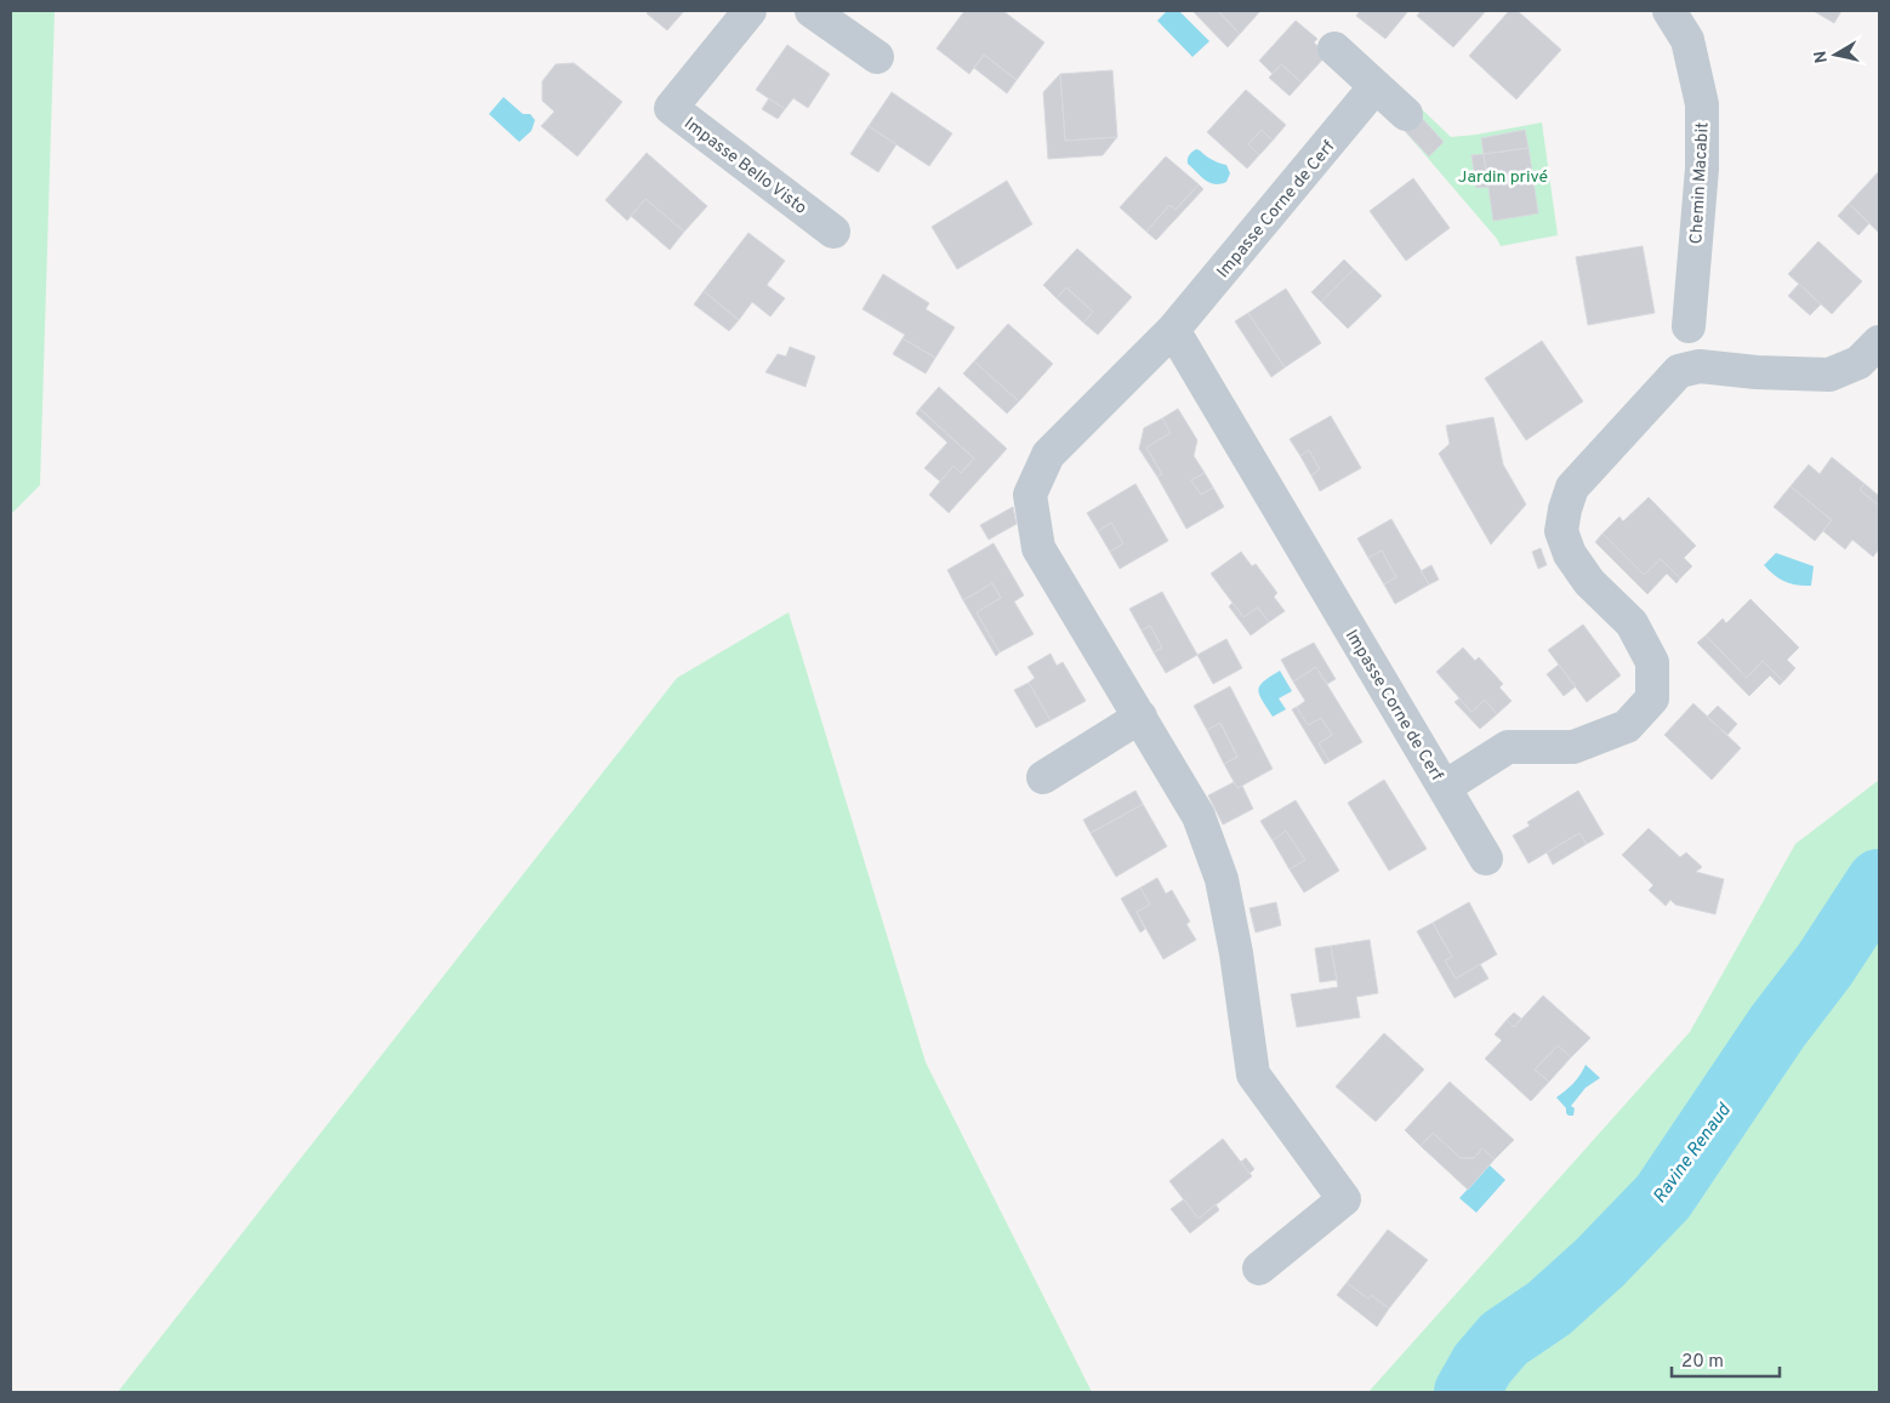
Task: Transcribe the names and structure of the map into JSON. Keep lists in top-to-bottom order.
{
  "streets": {
    "street": ["Impasse Bello Visto", "Chemin Macabit", "Impasse Corne de Cerf"]
  },
  "water": ["Ravine Renaud"],
  "parks": ["Jardin privé"],
  "scale_bar": "20 m",
  "north": "left"
}
